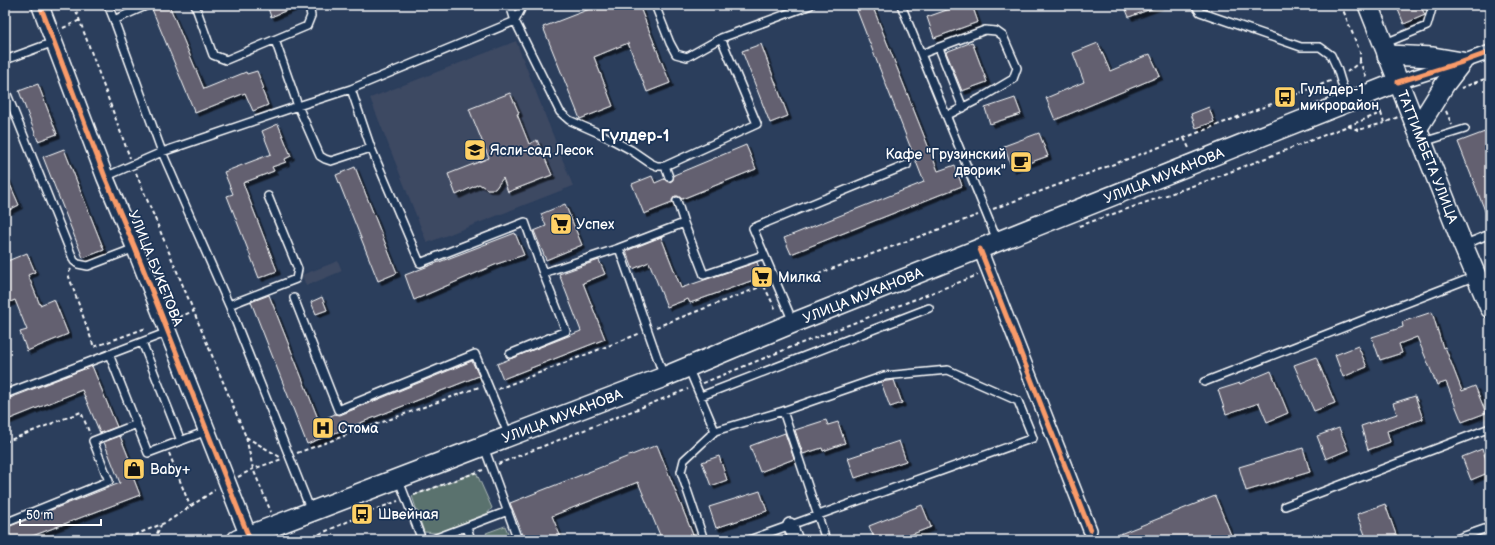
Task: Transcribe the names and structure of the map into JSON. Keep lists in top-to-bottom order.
{
  "streets": {
    "main road": ["ТАТТИМБЕТА УЛИЦА", "УЛИЦА МУКАНОВА"],
    "street": ["УЛИЦА БУКЕТОВА"]
  },
  "crossings": [
    ["ТАТТИМБЕТА УЛИЦА", "УЛИЦА МУКАНОВА"],
    ["УЛИЦА МУКАНОВА", "УЛИЦА БУКЕТОВА"]
  ],
  "districts": ["Гүлдер-1"],
  "places": {
    "bus stop": ["Гульдер-1 микрорайон", "Швейная"],
    "school or university": ["Ясли-сад Лесок"],
    "cafe": ["Кафе \"Грузинский дворик\""],
    "supermarket": ["Успех", "Милка"],
    "hospital": ["Стома"],
    "shop": ["Baby+"]
  },
  "scale_bar": "50 m"
}
